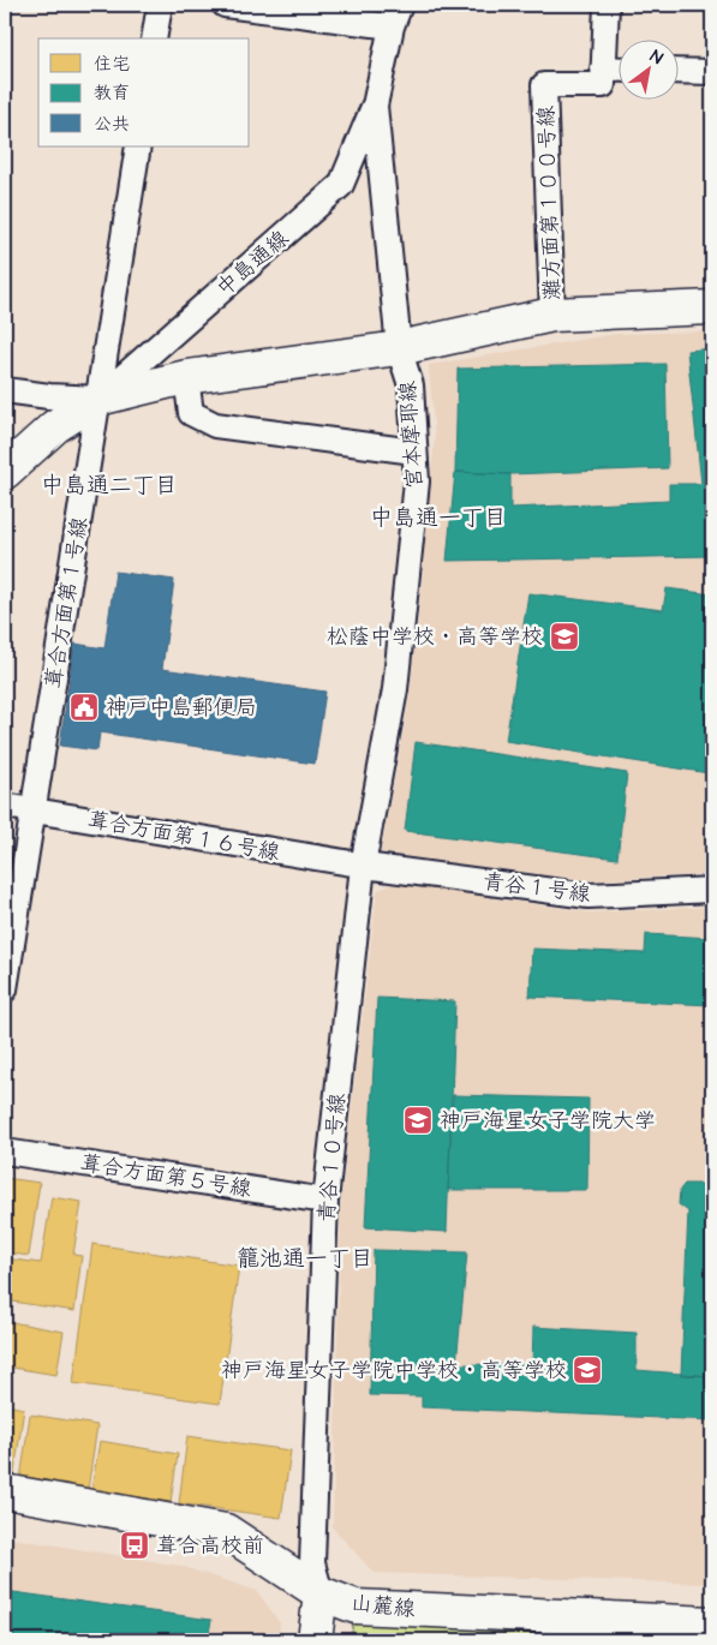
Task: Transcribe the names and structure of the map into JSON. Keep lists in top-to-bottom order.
{
  "streets": {
    "street": [
      "灘方面第１００号線",
      "中島通線",
      "宮本摩耶線",
      "葺合方面第１号線",
      "葺合方面第１６号線",
      "青谷１号線",
      "青谷１０号線",
      "葺合方面第５号線",
      "山麓線"
    ]
  },
  "crossings": [
    ["中島通線", "宮本摩耶線"],
    ["中島通線", "葺合方面第１号線"],
    ["宮本摩耶線", "葺合方面第１６号線"],
    ["宮本摩耶線", "青谷１号線"],
    ["宮本摩耶線", "青谷１０号線"],
    ["葺合方面第１号線", "葺合方面第１６号線"],
    ["葺合方面第１６号線", "青谷１号線"],
    ["葺合方面第１６号線", "青谷１０号線"],
    ["青谷１号線", "青谷１０号線"],
    ["青谷１０号線", "葺合方面第５号線"],
    ["青谷１０号線", "山麓線"]
  ],
  "districts": ["中島通二丁目", "中島通一丁目", "籠池通一丁目"],
  "places": {
    "school or university": ["松蔭中学校・高等学校", "神戸海星女子学院大学", "神戸海星女子学院中学校・高等学校"],
    "public building": ["神戸中島郵便局"],
    "bus stop": ["葺合高校前"]
  },
  "legend": ["住宅", "教育", "公共"],
  "north": "top right"
}
